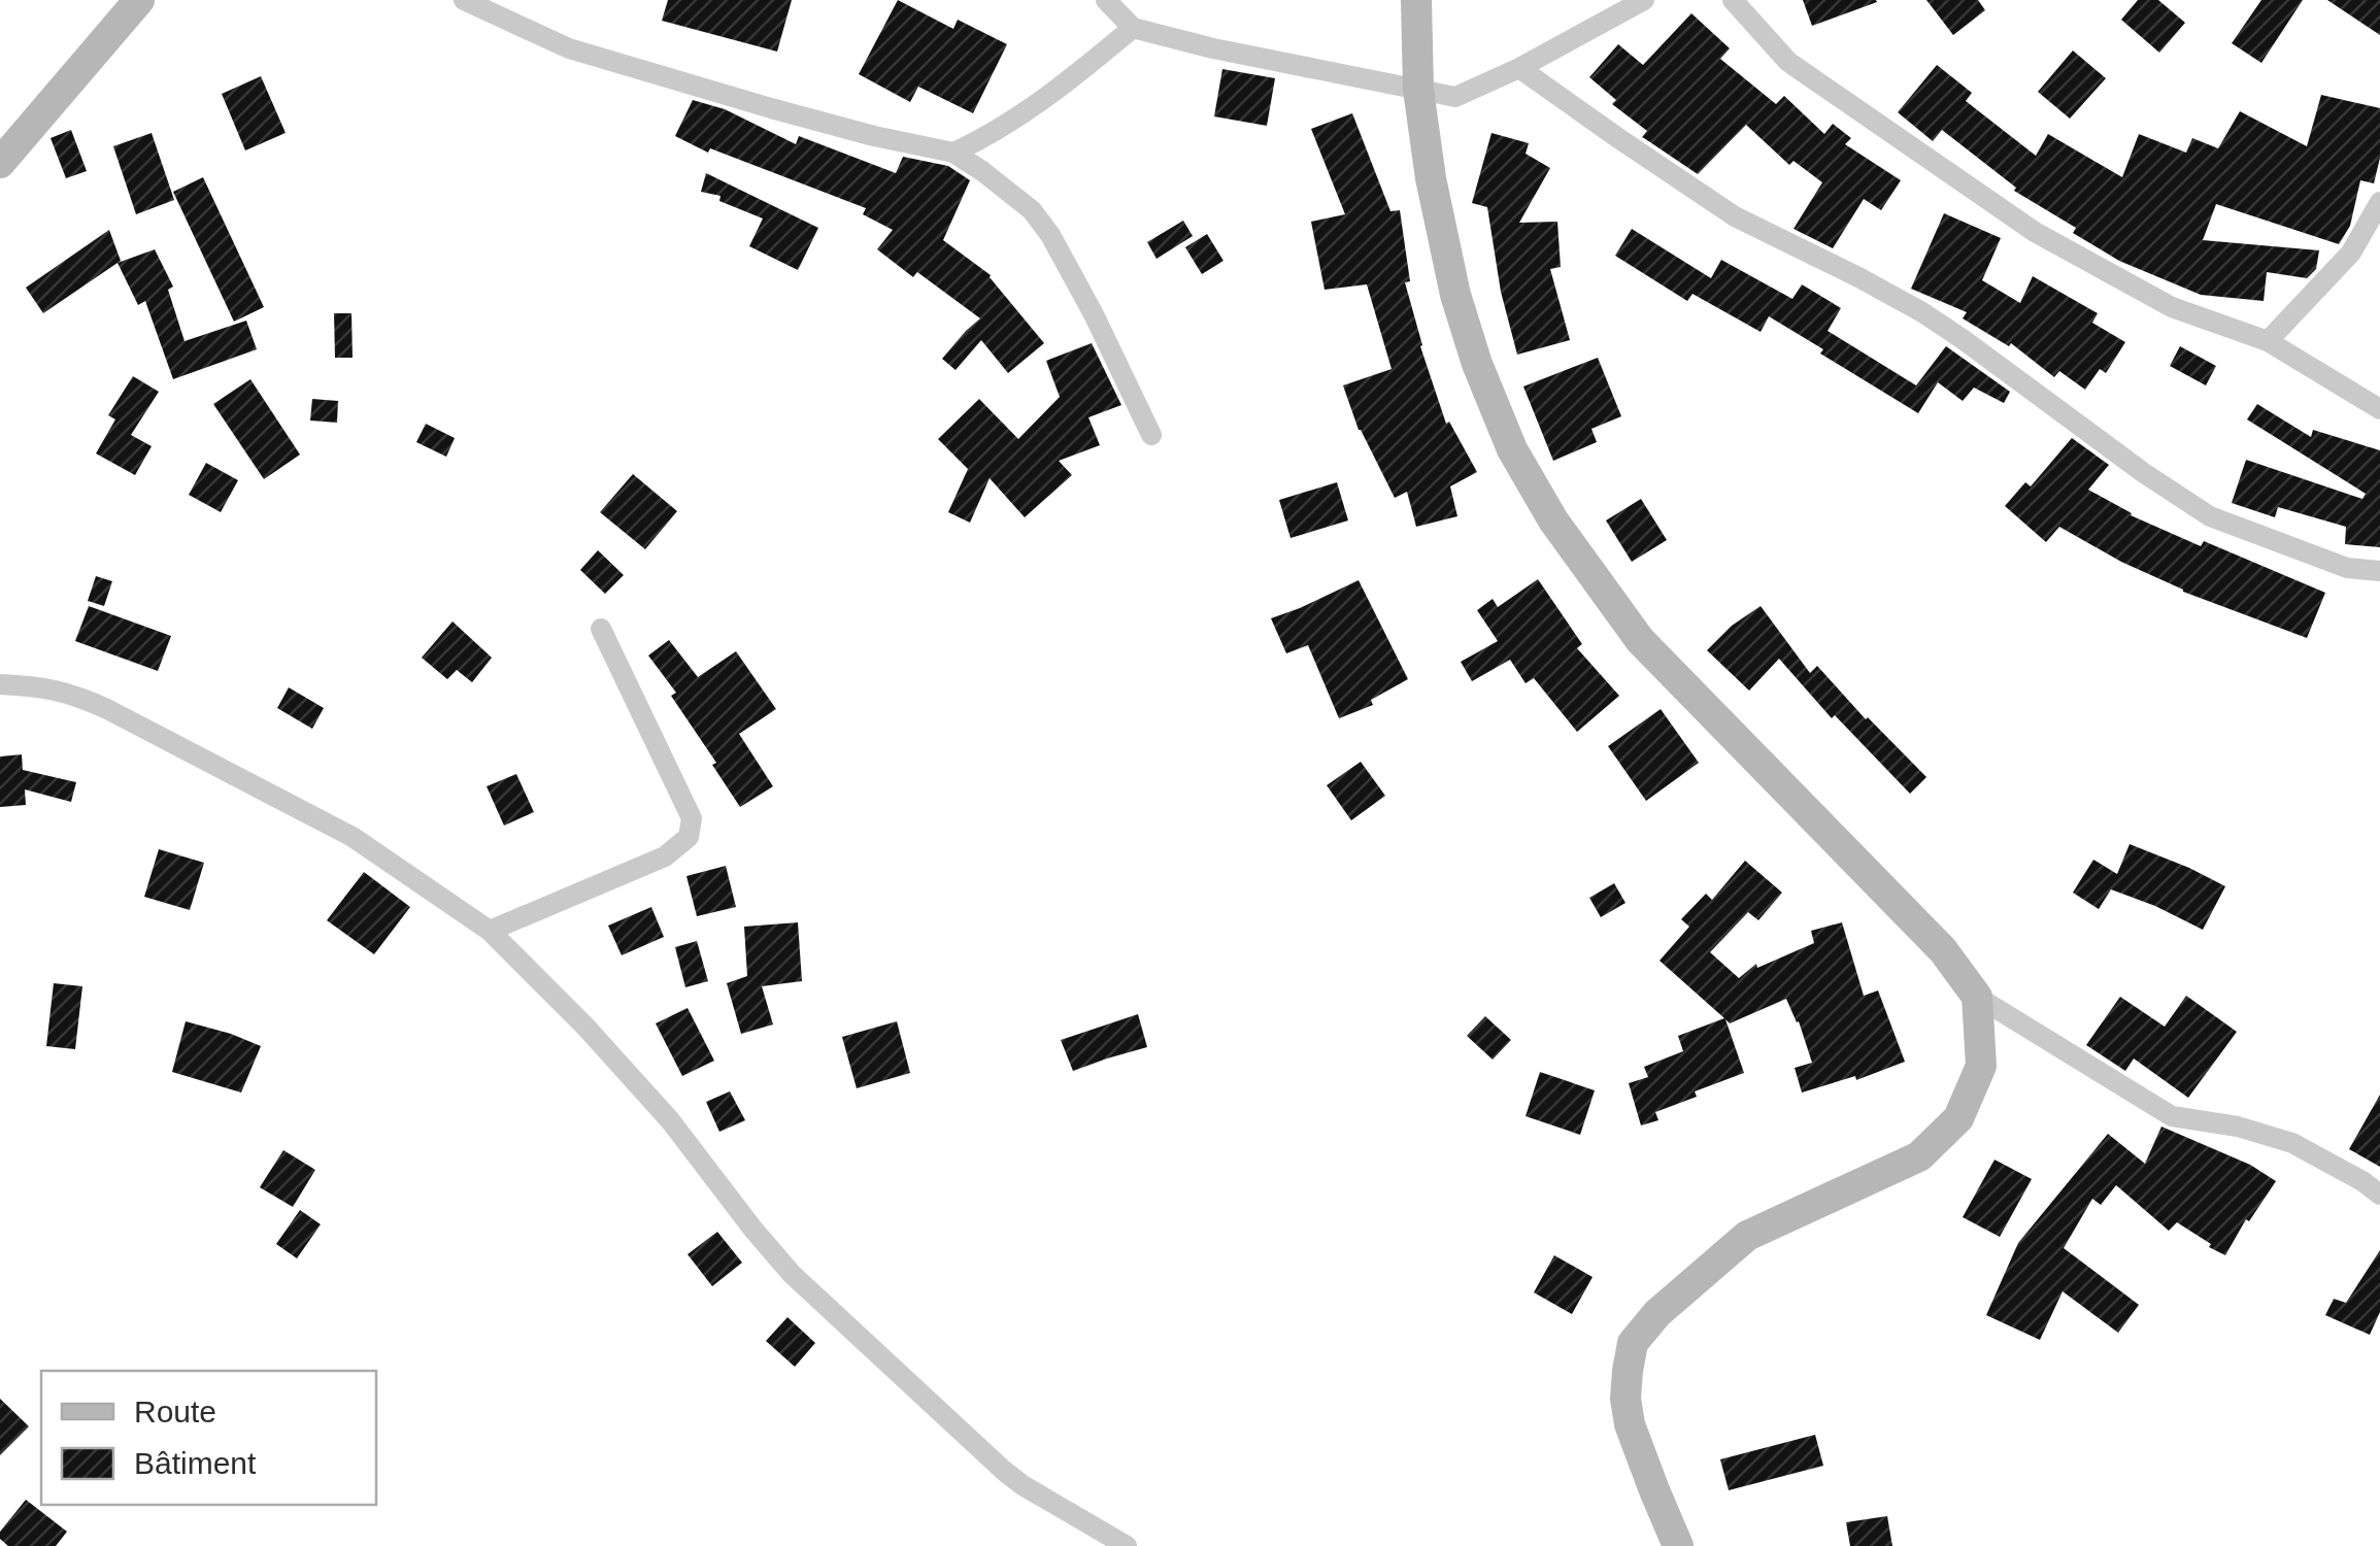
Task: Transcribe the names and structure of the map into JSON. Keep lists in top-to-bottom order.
{
  "legend": ["Route", "Bâtiment"]
}
